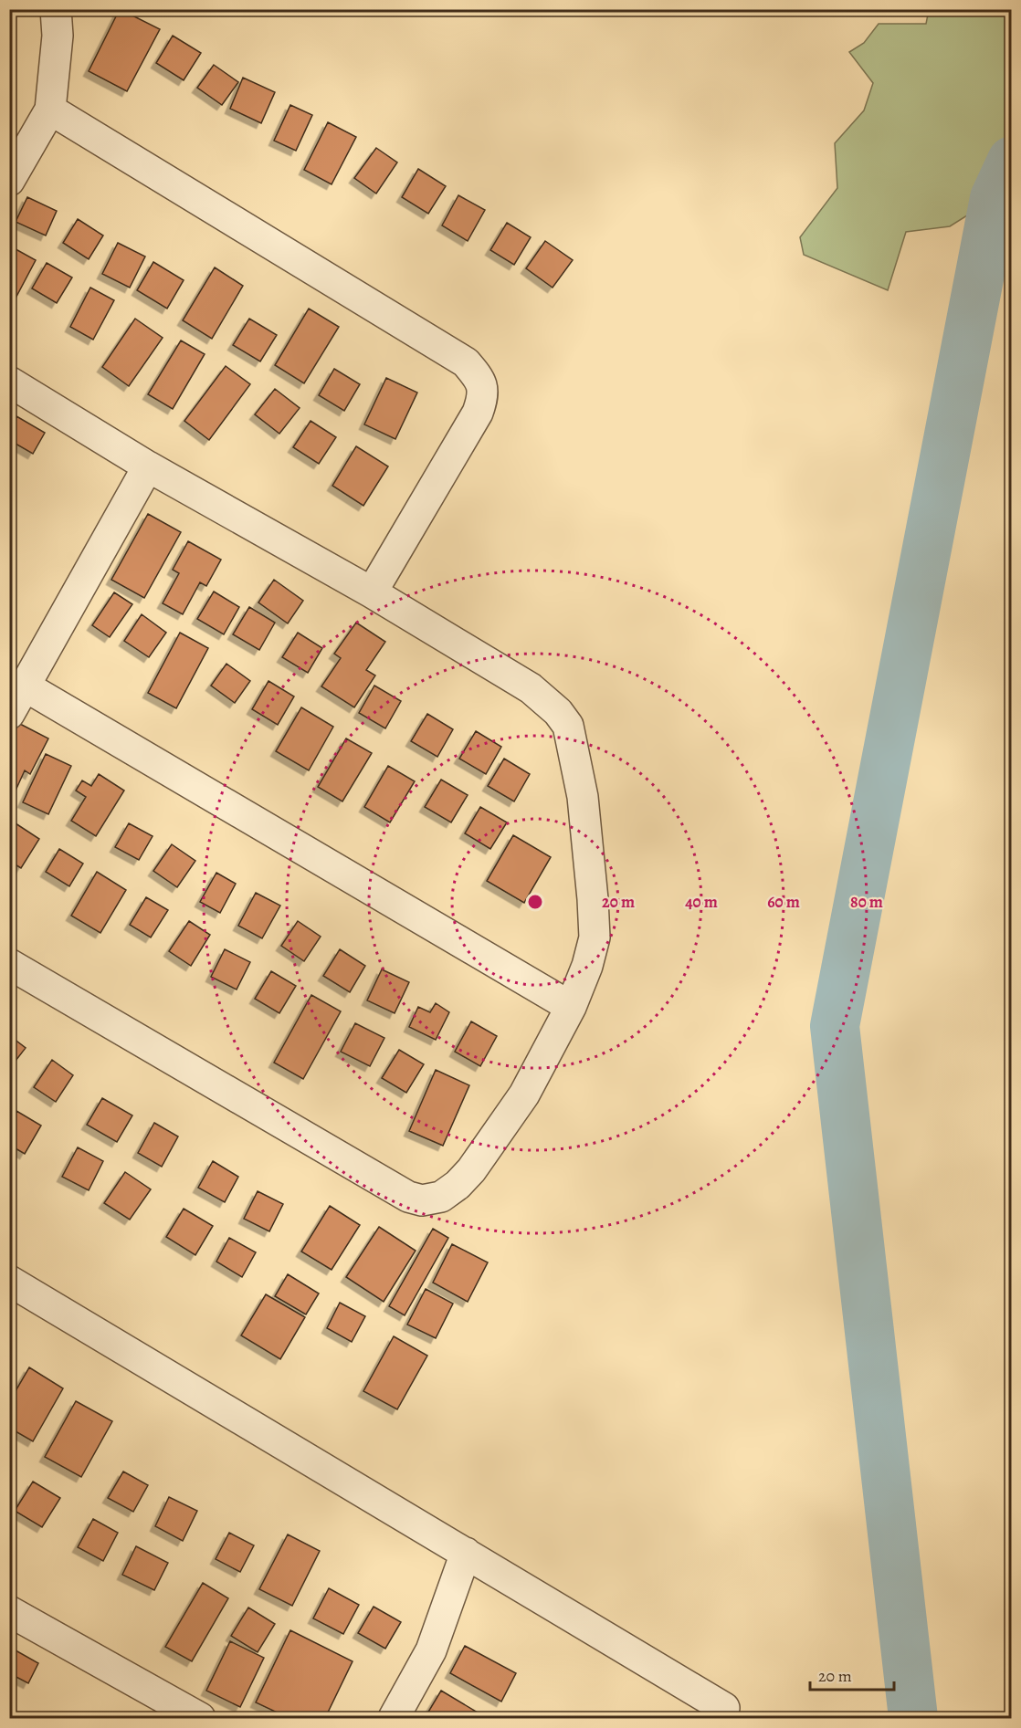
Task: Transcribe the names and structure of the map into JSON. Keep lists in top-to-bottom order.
{
  "scale_bar": "20 m",
  "rings": [
    "20 m",
    "40 m",
    "60 m",
    "80 m"
  ]
}
